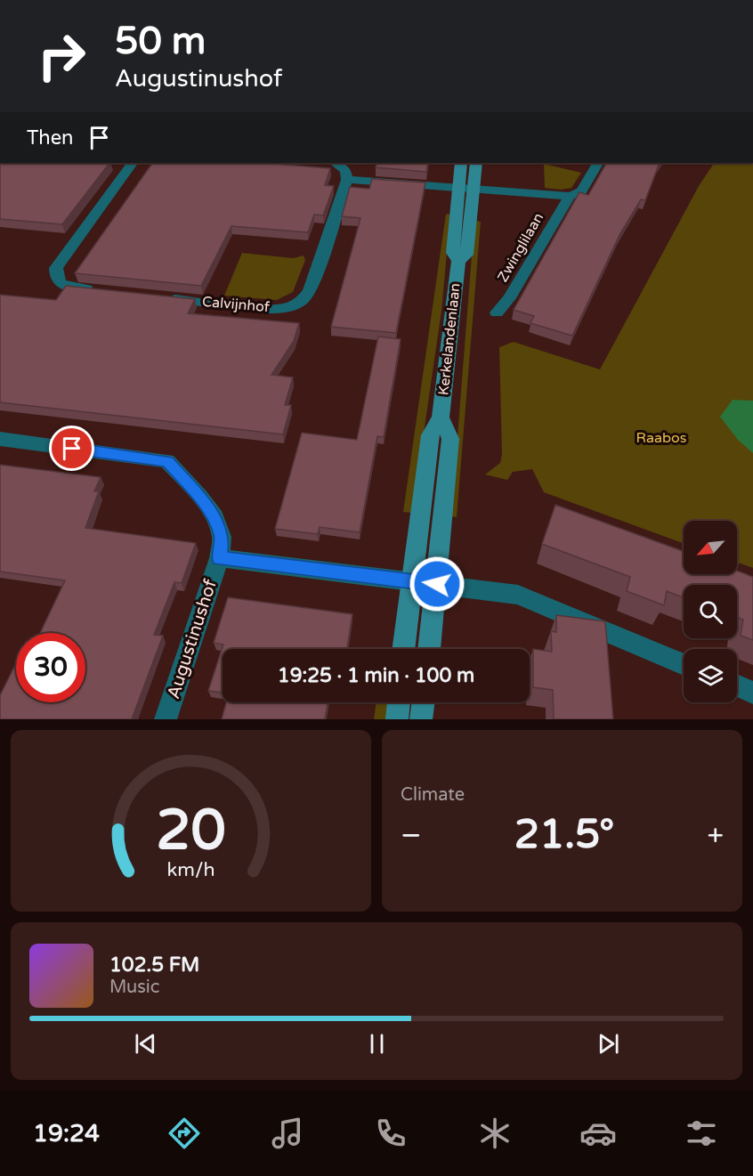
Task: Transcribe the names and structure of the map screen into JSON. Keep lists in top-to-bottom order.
{
  "streets": {
    "street": [
      "Zwinglilaan",
      "Calvijnhof",
      "Kerkelandenlaan",
      "Augustinushof"
    ]
  },
  "crossings": [
    ["Zwinglilaan", "Kerkelandenlaan"]
  ],
  "parks": ["Raabos"],
  "north": "bottom left",
  "page": {
    "turn": ["50 m", "Augustinushof"],
    "then": "Then",
    "limit": "30",
    "trip": "19:25 · 1 min · 100 m",
    "tile": "Climate",
    "heat": ["−", "21.5°", "+"],
    "song": ["102.5 FM", "Music"],
    "tabs": "19:24",
    "gauge": ["20", "km/h"]
  }
}
